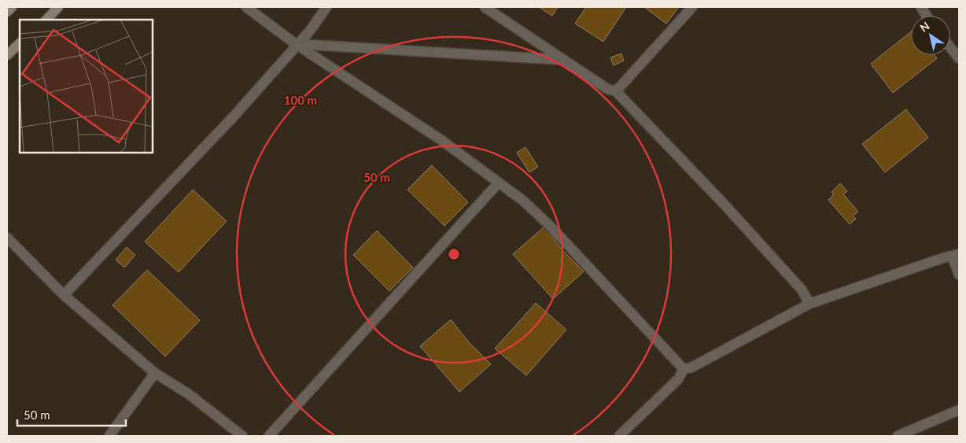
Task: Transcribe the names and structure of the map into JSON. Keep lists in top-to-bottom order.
{
  "scale_bar": "50 m",
  "north": "top left",
  "rings": ["100 m", "50 m"]
}
